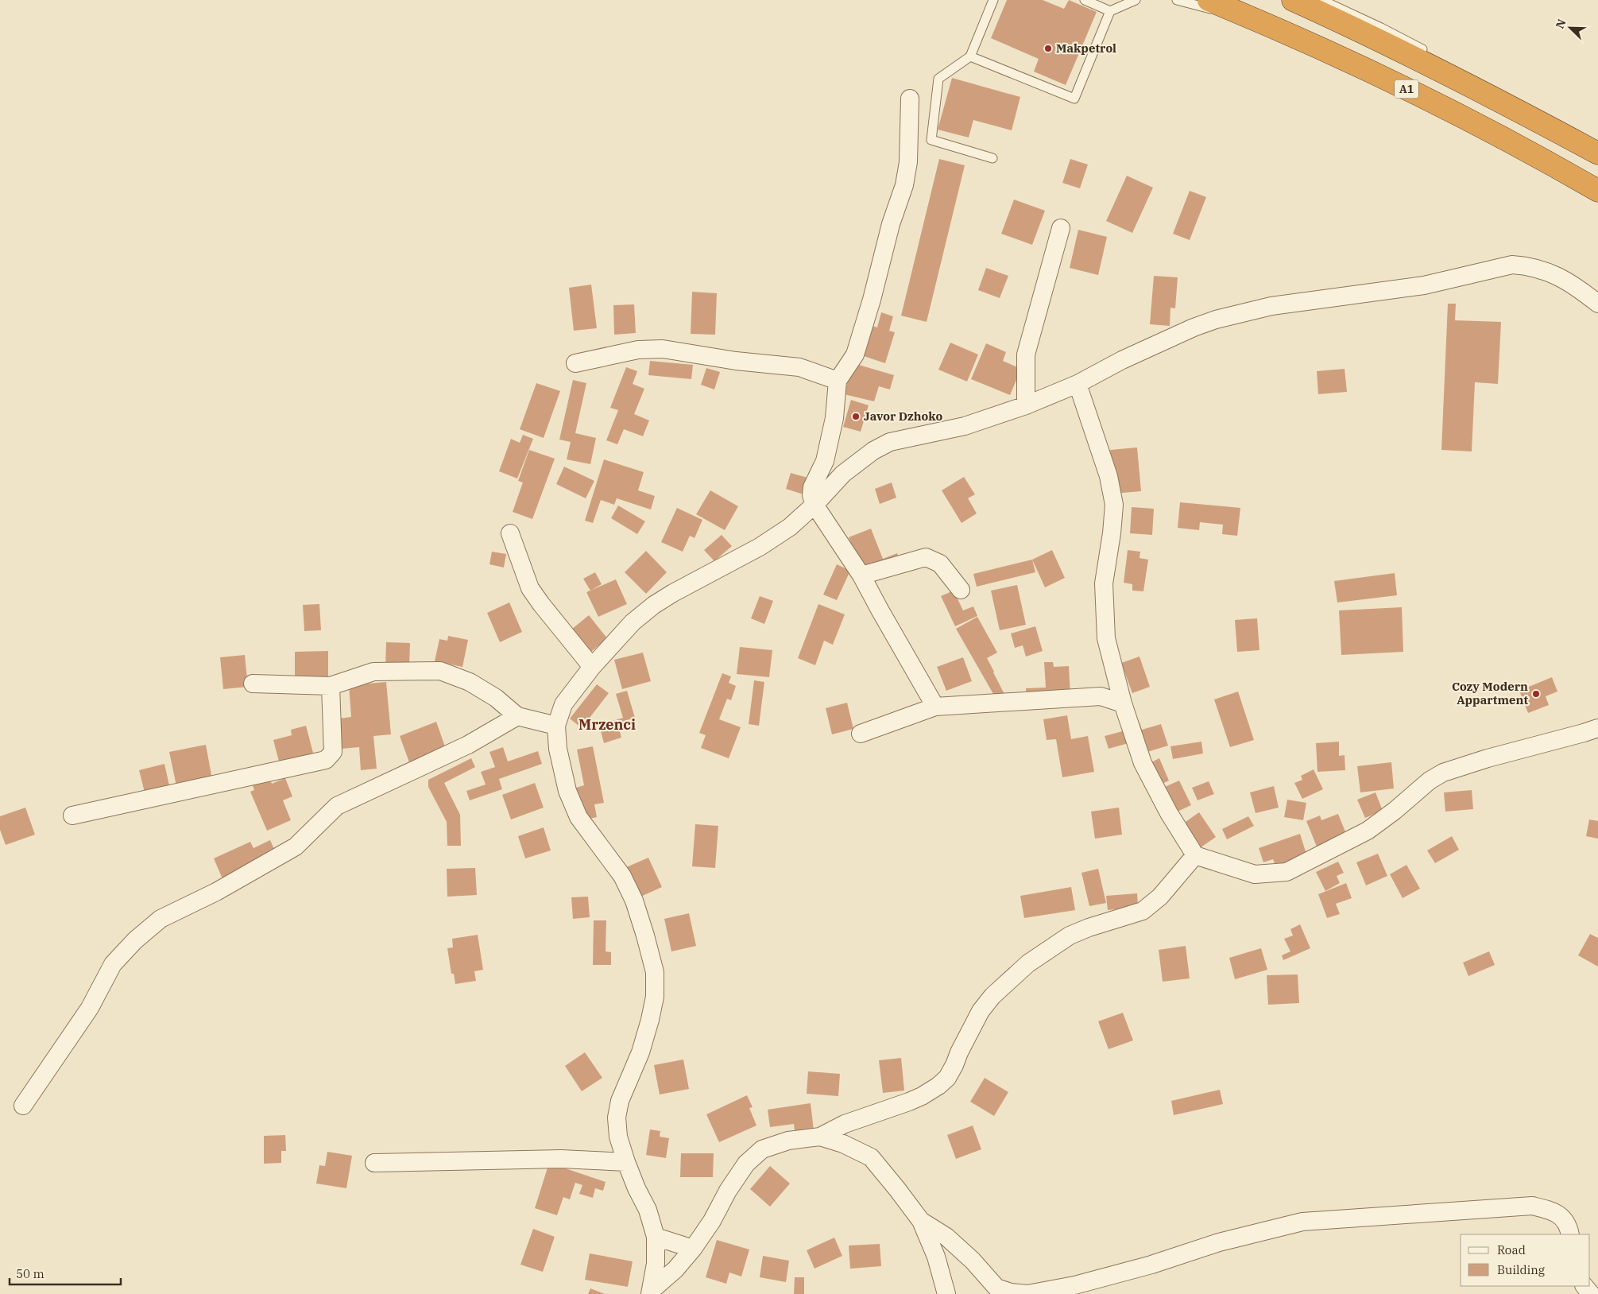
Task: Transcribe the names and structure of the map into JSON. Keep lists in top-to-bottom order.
{
  "streets": {
    "highway": ["A1"]
  },
  "districts": ["Mrzenci"],
  "places": ["Makpetrol", "Javor Dzhoko", "Cozy Modern Appartment"],
  "legend": ["Road", "Building"],
  "scale_bar": "50 m",
  "north": "top left"
}
